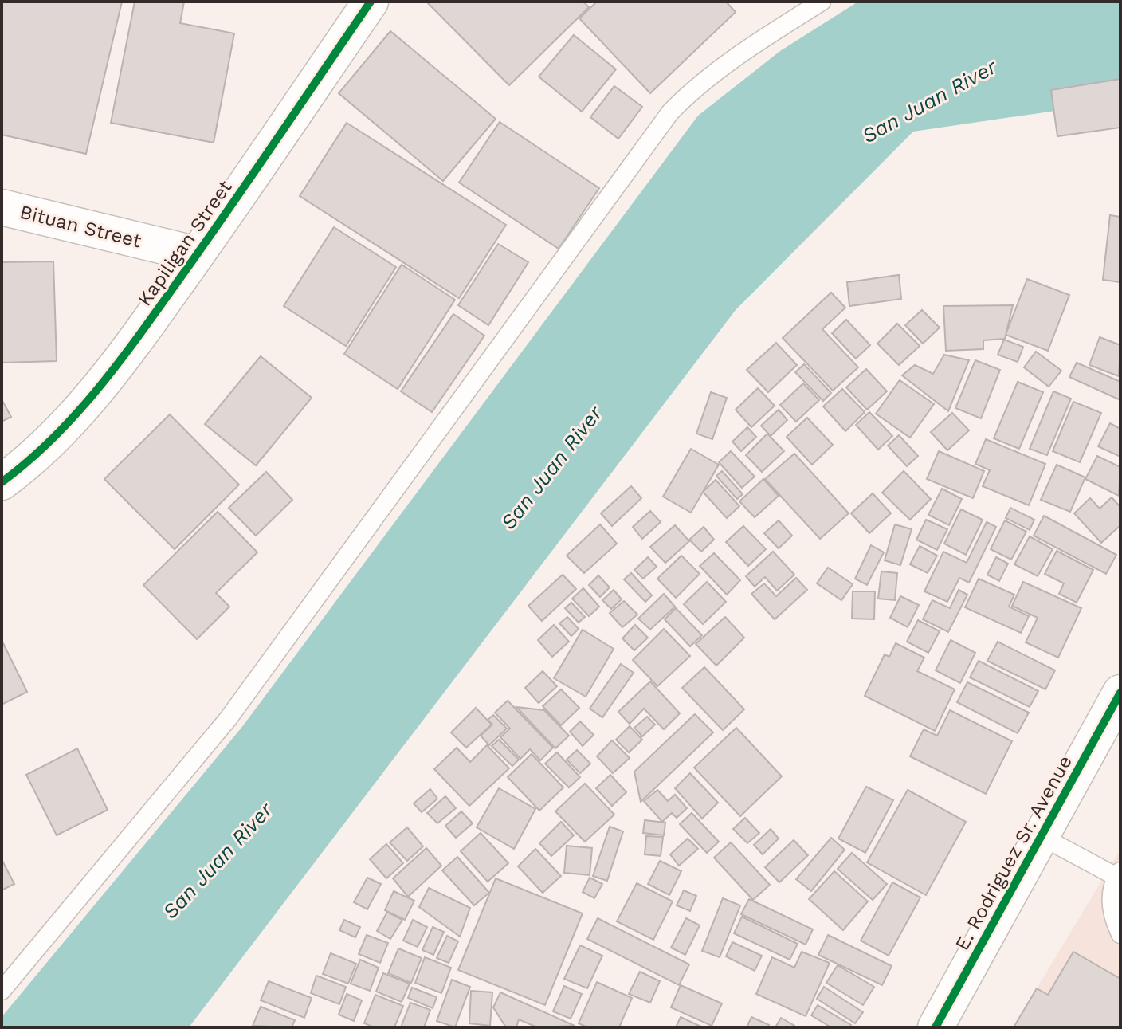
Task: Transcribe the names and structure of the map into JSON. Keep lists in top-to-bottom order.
{
  "streets": {
    "street": ["Bituan Street", "Kapiligan Street", "E. Rodriguez Sr. Avenue"]
  },
  "crossings": [
    ["Bituan Street", "Kapiligan Street"]
  ],
  "water": ["San Juan River"]
}
